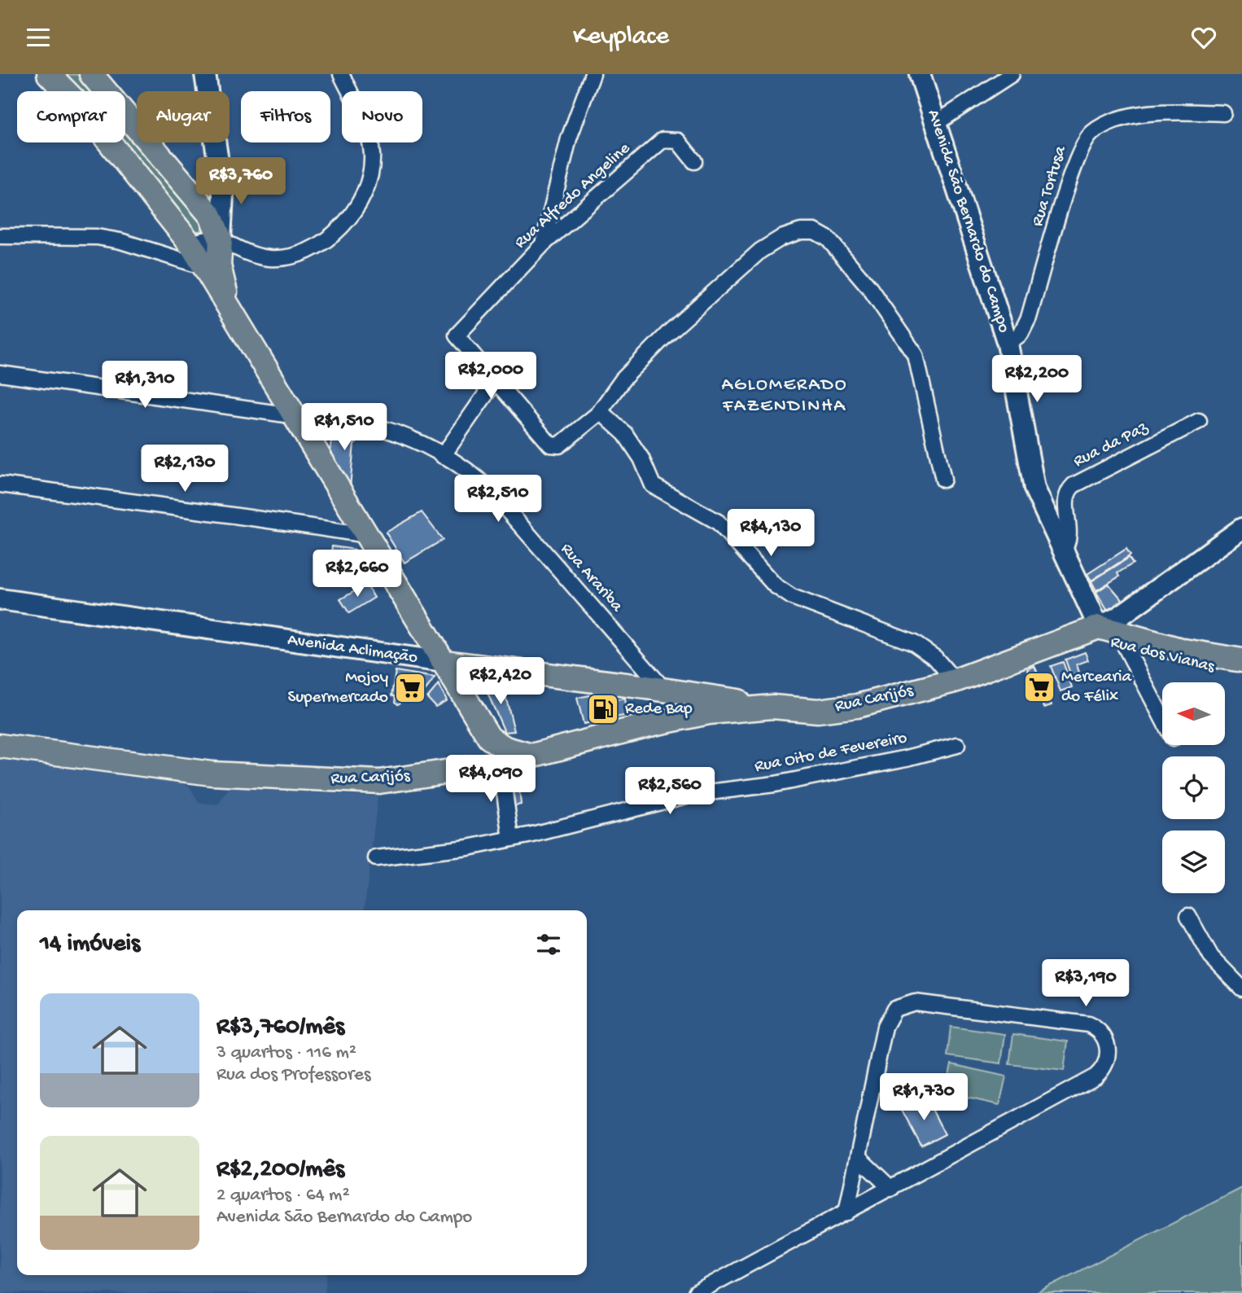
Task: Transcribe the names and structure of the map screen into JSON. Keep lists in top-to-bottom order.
{
  "streets": {
    "main road": ["Avenida Aclimação", "Rua dos Vianas", "Rua Carijós"],
    "street": [
      "Rua Tortusa",
      "Rua Alfredo Angeline",
      "Avenida São Bernardo do Campo",
      "Rua da Paz",
      "Rua Arariba",
      "Rua Oito de Fevereiro"
    ]
  },
  "crossings": [
    ["Rua Tortusa", "Avenida São Bernardo do Campo"],
    ["Avenida São Bernardo do Campo", "Rua da Paz"],
    ["Avenida São Bernardo do Campo", "Rua dos Vianas"],
    ["Avenida São Bernardo do Campo", "Rua Carijós"],
    ["Rua Arariba", "Avenida Aclimação"],
    ["Avenida Aclimação", "Rua Carijós"],
    ["Rua dos Vianas", "Rua Carijós"]
  ],
  "districts": ["AGLOMERADO FAZENDINHA"],
  "places": {
    "supermarket": ["Mercearia do Félix", "Mojoy Supermercado"],
    "fuel station": ["Rede Bap"]
  },
  "north": "left",
  "page": {
    "header": "Keyplace",
    "chip": [
      "Comprar",
      "Alugar",
      "Filtros",
      "Novo"
    ],
    "price": [
      "R$3,760",
      "R$2,000",
      "R$2,200",
      "R$1,310",
      "R$1,510",
      "R$2,130",
      "R$2,510",
      "R$4,130",
      "R$2,660",
      "R$2,420",
      "R$4,090",
      "R$2,560",
      "R$3,190",
      "R$1,730"
    ],
    "heading": "14 imóveis",
    "list": [
      {
        "name": "R$3,760/mês",
        "note": "3 quartos · 116 m² · Rua dos Professores"
      },
      {
        "name": "R$2,200/mês",
        "note": "2 quartos · 64 m² · Avenida São Bernardo do Campo"
      }
    ]
  }
}
